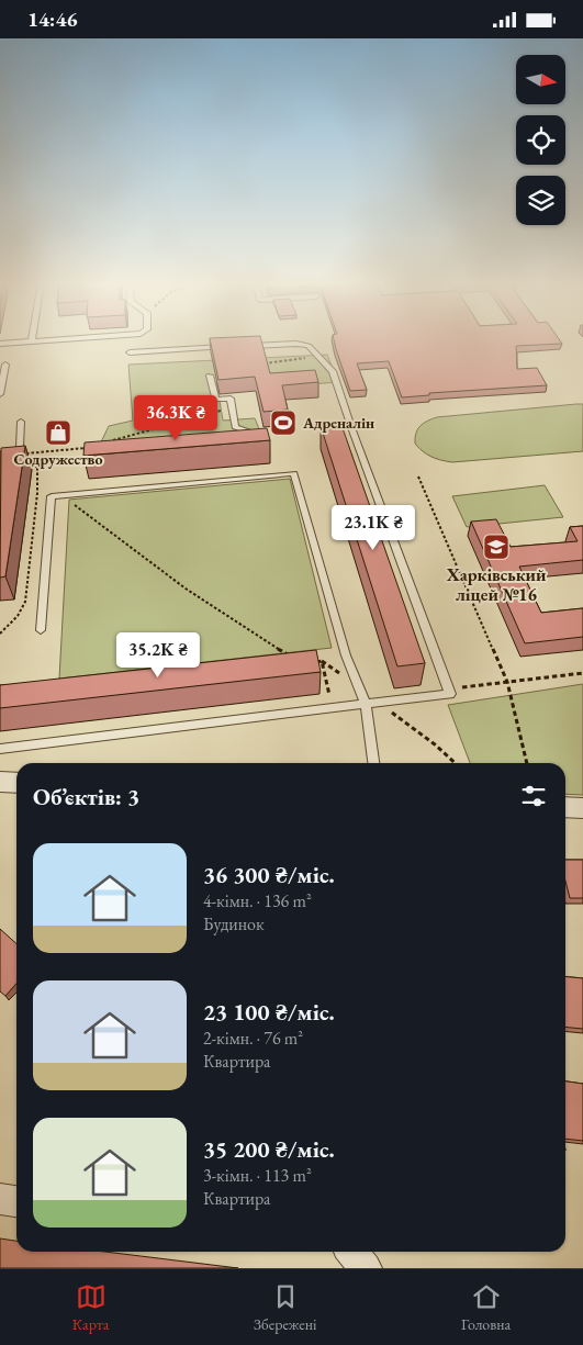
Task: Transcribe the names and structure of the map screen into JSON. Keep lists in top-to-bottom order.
{
  "places": {
    "sports": ["Адреналін"],
    "shop": ["Содружество"],
    "school or university": ["Харківський ліцей №16"]
  },
  "north": "right",
  "page": {
    "status": "14:46",
    "price": ["36.3K ₴", "23.1K ₴", "35.2K ₴"],
    "heading": "Об’єктів: 3",
    "list": [
      {
        "name": "36 300 ₴/міс.",
        "note": "4-кімн. · 136 m² · Будинок"
      },
      {
        "name": "23 100 ₴/міс.",
        "note": "2-кімн. · 76 m² · Квартира"
      },
      {
        "name": "35 200 ₴/міс.",
        "note": "3-кімн. · 113 m² · Квартира"
      }
    ],
    "tabs": ["Карта", "Збережені", "Головна"]
  }
}
